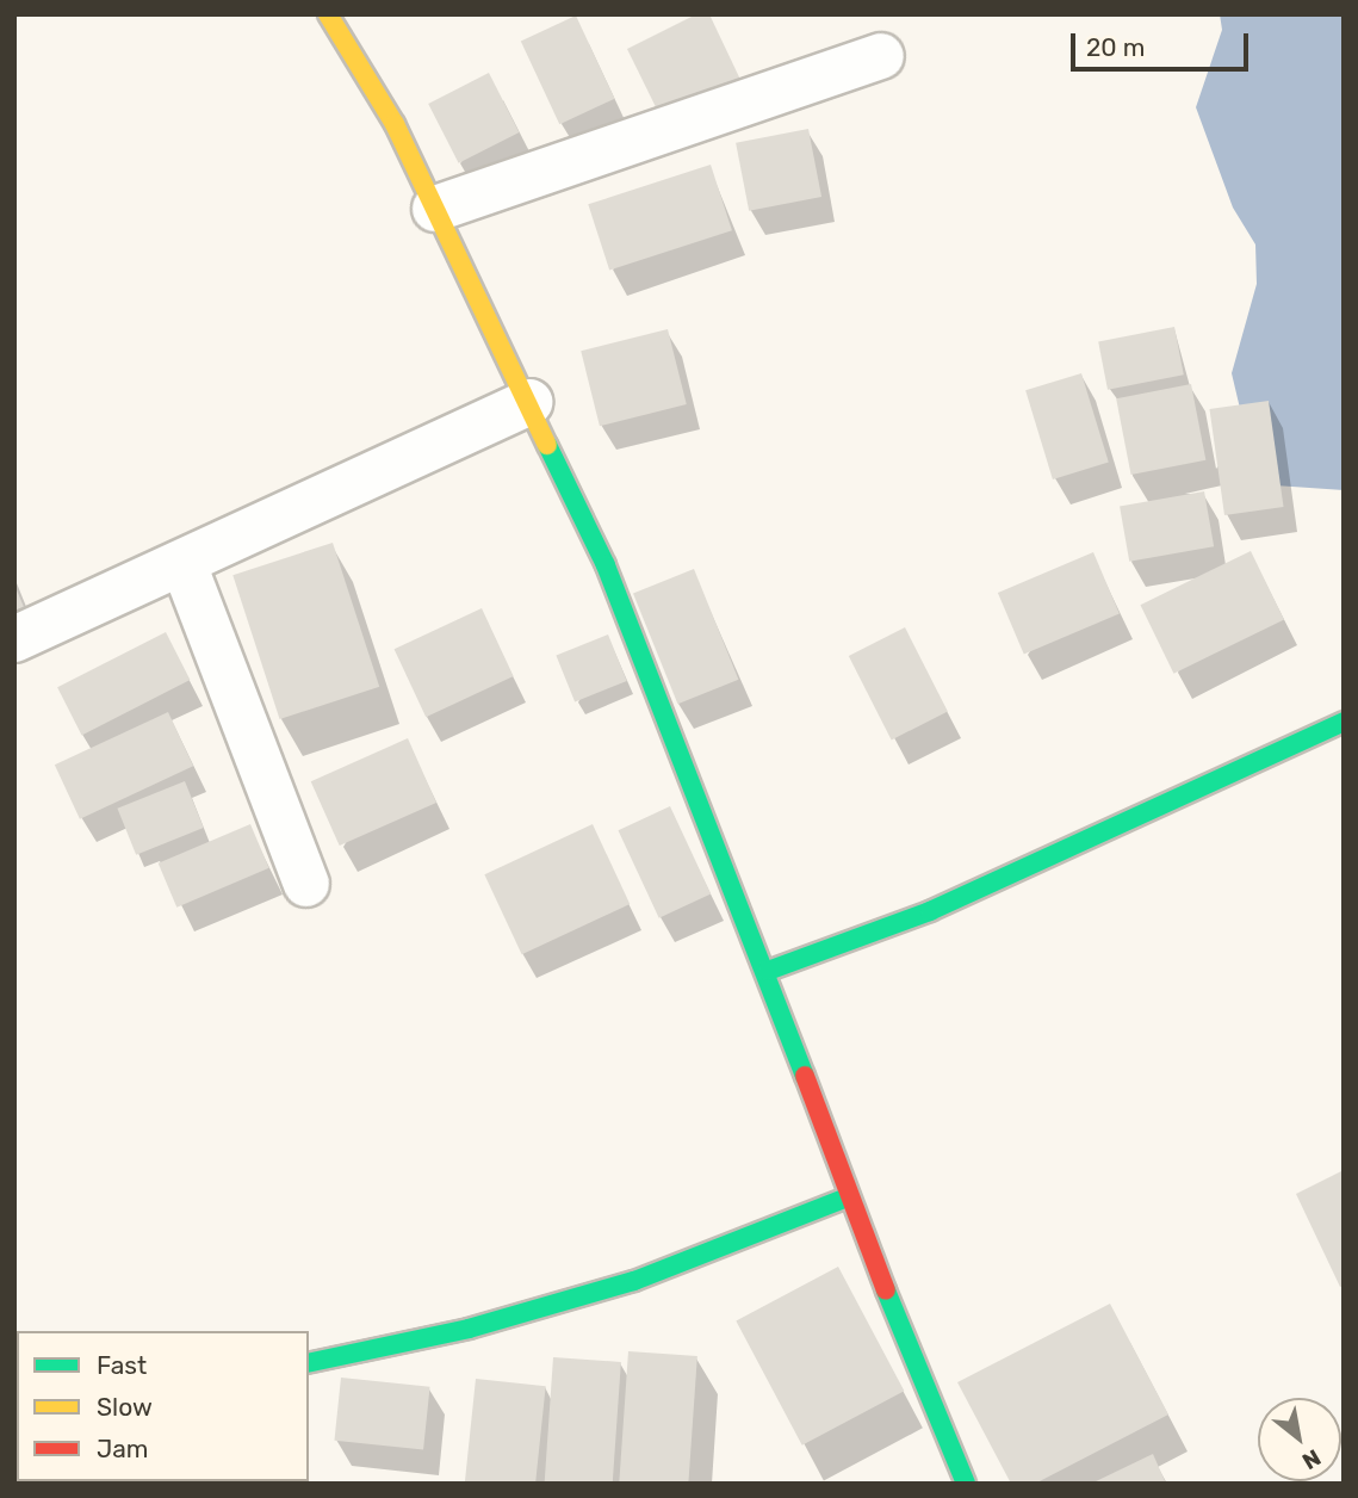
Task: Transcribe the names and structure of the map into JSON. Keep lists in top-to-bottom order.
{
  "legend": ["Fast", "Slow", "Jam"],
  "scale_bar": "20 m",
  "north": "bottom right"
}
